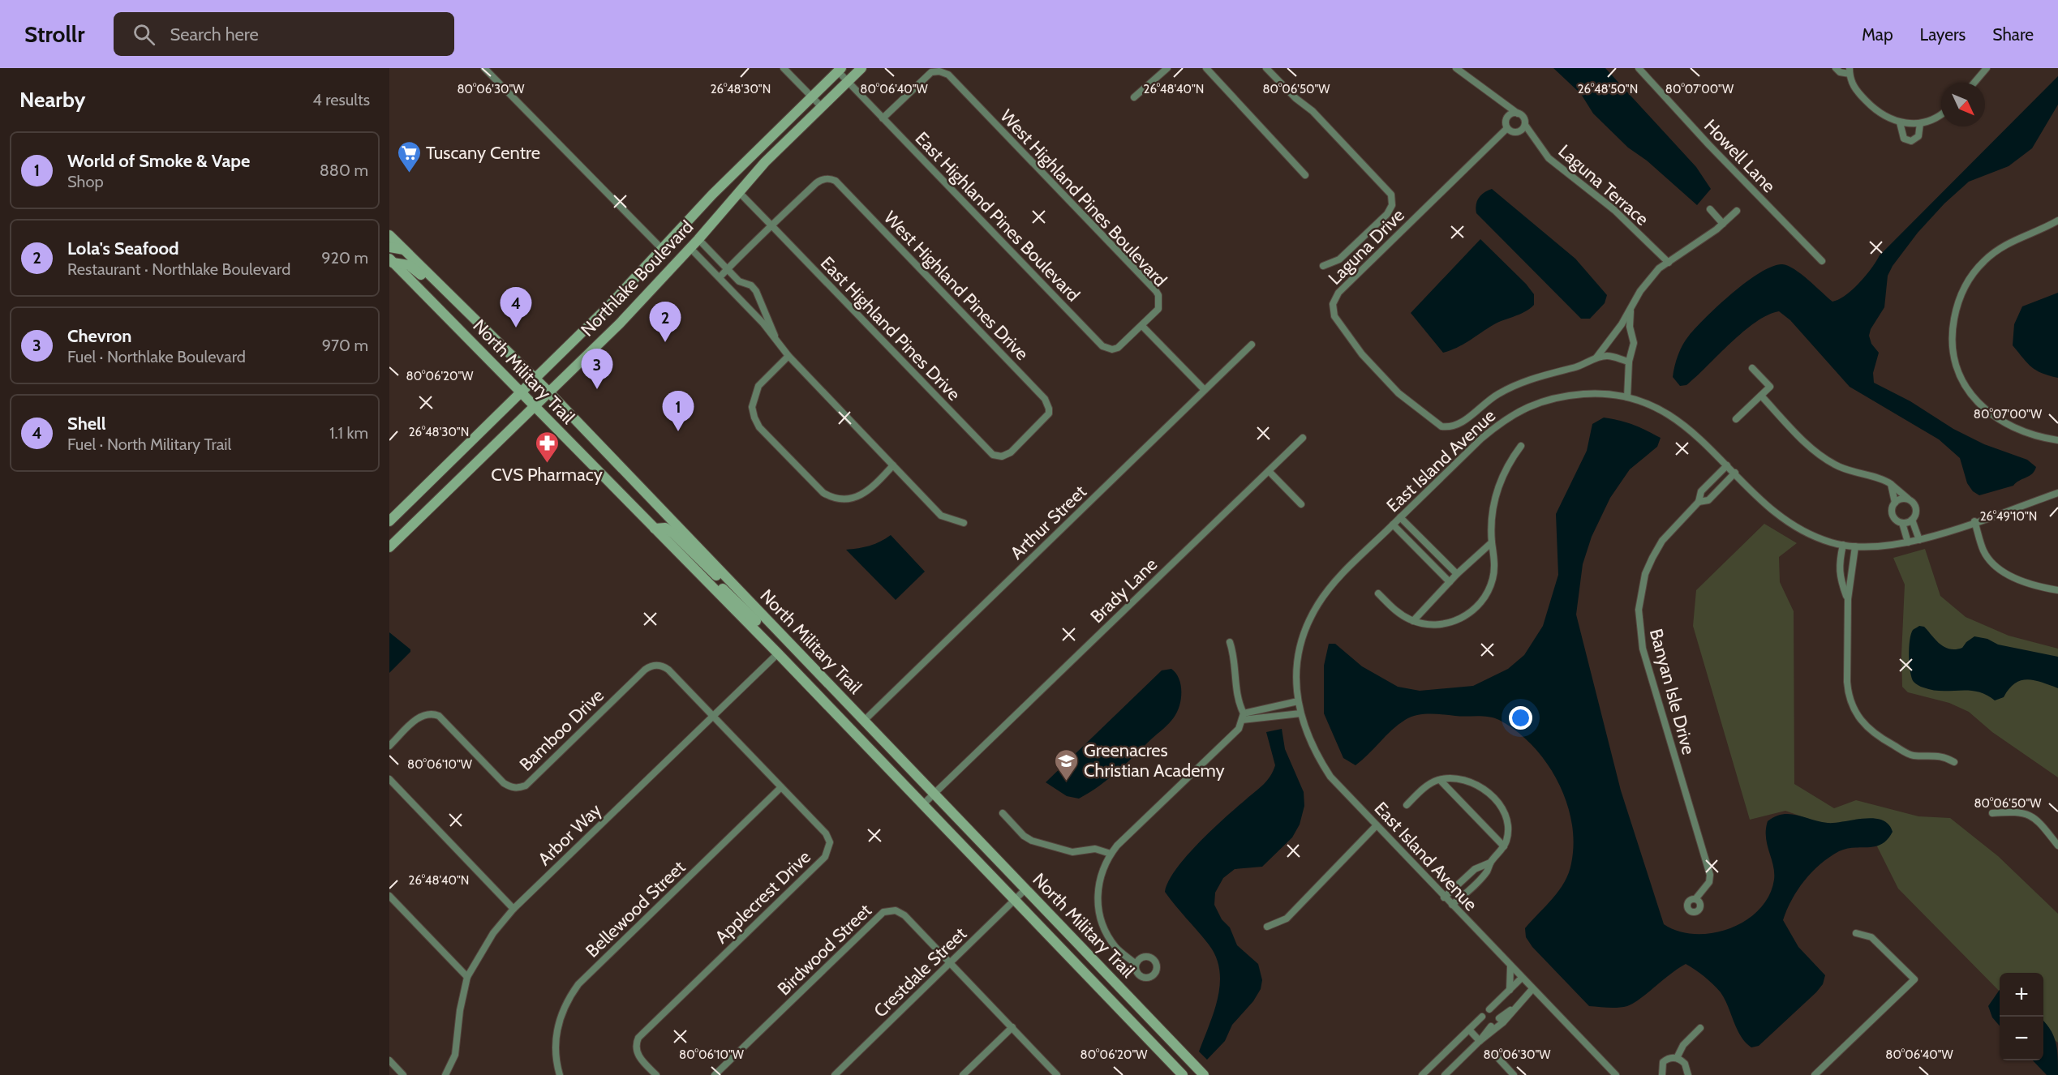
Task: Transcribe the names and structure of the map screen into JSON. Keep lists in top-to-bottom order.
{
  "streets": {
    "main road": ["Northlake Boulevard", "North Military Trail"],
    "street": [
      "Howell Lane",
      "Laguna Terrace",
      "West Highland Pines Boulevard",
      "East Highland Pines Boulevard",
      "Laguna Drive",
      "West Highland Pines Drive",
      "East Highland Pines Drive",
      "East Island Avenue",
      "Arthur Street",
      "Brady Lane",
      "Banyan Isle Drive",
      "Bamboo Drive",
      "Arbor Way",
      "Applecrest Drive",
      "Bellewood Street",
      "Birdwood Street",
      "Crestdale Street"
    ]
  },
  "crossings": [
    ["Laguna Terrace", "Laguna Drive"],
    ["West Highland Pines Boulevard", "East Highland Pines Boulevard"],
    ["East Highland Pines Boulevard", "Northlake Boulevard"],
    ["Northlake Boulevard", "East Highland Pines Drive"],
    ["Northlake Boulevard", "North Military Trail"],
    ["West Highland Pines Drive", "East Highland Pines Drive"],
    ["North Military Trail", "Arthur Street"],
    ["North Military Trail", "Brady Lane"],
    ["North Military Trail", "Arbor Way"],
    ["North Military Trail", "Crestdale Street"],
    ["East Island Avenue", "Banyan Isle Drive"],
    ["Bamboo Drive", "Arbor Way"],
    ["Bamboo Drive", "Applecrest Drive"],
    ["Arbor Way", "Applecrest Drive"],
    ["Applecrest Drive", "Bellewood Street"],
    ["Birdwood Street", "Crestdale Street"]
  ],
  "places": {
    "supermarket": ["Tuscany Centre"],
    "pharmacy": ["CVS Pharmacy"],
    "school or university": ["Greenacres Christian Academy"]
  },
  "north": "bottom right",
  "page": {
    "header": "Strollr",
    "search": "Search here",
    "nav": ["Map", "Layers", "Share"],
    "heading": ["Nearby", "4 results"],
    "list": [
      {
        "mark": "1",
        "name": "World of Smoke & Vape",
        "note": "Shop",
        "value": "880 m"
      },
      {
        "mark": "2",
        "name": "Lola's Seafood",
        "note": "Restaurant · Northlake Boulevard",
        "value": "920 m"
      },
      {
        "mark": "3",
        "name": "Chevron",
        "note": "Fuel · Northlake Boulevard",
        "value": "970 m"
      },
      {
        "mark": "4",
        "name": "Shell",
        "note": "Fuel · North Military Trail",
        "value": "1.1 km"
      }
    ],
    "pins": [
      "4",
      "2",
      "3",
      "1"
    ],
    "map_buttons": ["+", "−"]
  },
  "coordinates": [
    "80°06'30\"W",
    "80°06'40\"W",
    "80°06'50\"W",
    "80°07'00\"W",
    "26°48'50\"N",
    "26°48'30\"N",
    "26°48'40\"N",
    "80°06'20\"W",
    "26°49'10\"N",
    "80°06'10\"W"
  ]
}
